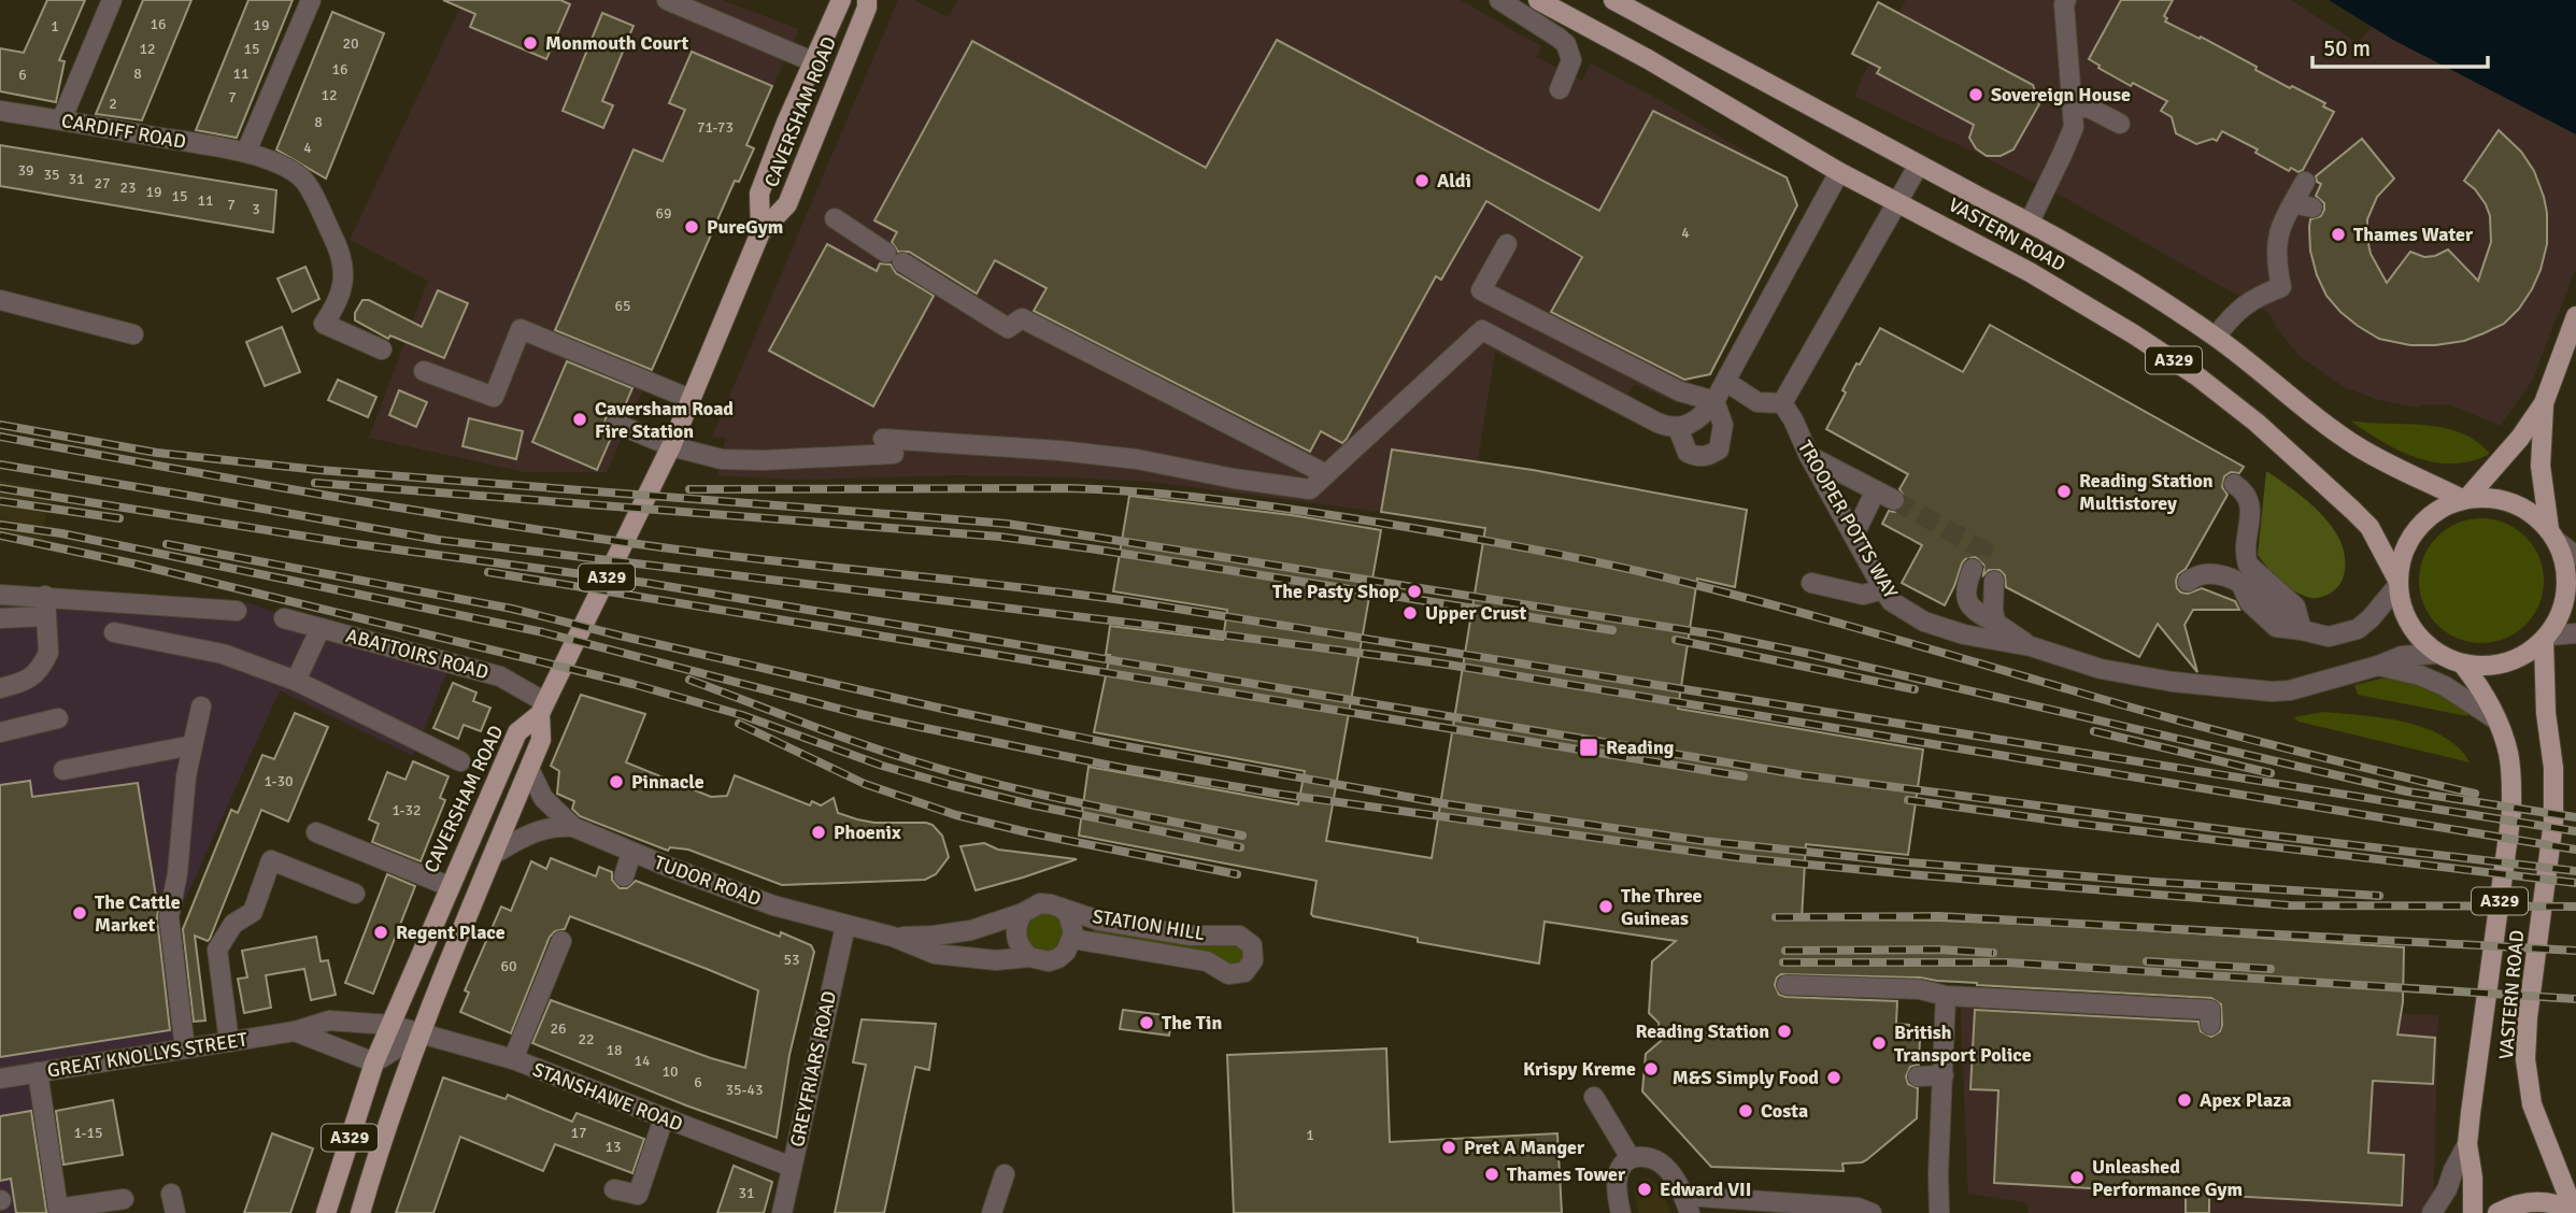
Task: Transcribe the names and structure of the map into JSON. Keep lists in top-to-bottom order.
{
  "streets": {
    "main road": ["CAVERSHAM ROAD", "VASTERN ROAD", "A329"],
    "street": [
      "CARDIFF ROAD",
      "TROOPER POTTS WAY",
      "ABATTOIRS ROAD",
      "TUDOR ROAD",
      "STATION HILL",
      "GREAT KNOLLYS STREET",
      "GREYFRIARS ROAD",
      "STANSHAWE ROAD"
    ]
  },
  "crossings": [
    ["CAVERSHAM ROAD", "A329"],
    ["CAVERSHAM ROAD", "ABATTOIRS ROAD"],
    ["CAVERSHAM ROAD", "GREAT KNOLLYS STREET"],
    ["CAVERSHAM ROAD", "STANSHAWE ROAD"],
    ["VASTERN ROAD", "TROOPER POTTS WAY"],
    ["A329", "ABATTOIRS ROAD"],
    ["A329", "TUDOR ROAD"],
    ["A329", "GREAT KNOLLYS STREET"],
    ["A329", "STANSHAWE ROAD"],
    ["TUDOR ROAD", "STATION HILL"],
    ["TUDOR ROAD", "GREYFRIARS ROAD"],
    ["STATION HILL", "GREYFRIARS ROAD"],
    ["GREAT KNOLLYS STREET", "STANSHAWE ROAD"],
    ["GREYFRIARS ROAD", "STANSHAWE ROAD"]
  ],
  "places": {
    "other": [
      "Monmouth Court",
      "Sovereign House",
      "Aldi",
      "PureGym",
      "Thames Water",
      "Caversham Road Fire Station",
      "Reading Station Multistorey",
      "The Pasty Shop",
      "Upper Crust",
      "Pinnacle",
      "Phoenix",
      "The Three Guineas",
      "The Cattle Market",
      "Regent Place",
      "The Tin",
      "Reading Station",
      "British Transport Police",
      "Krispy Kreme",
      "M&S Simply Food",
      "Apex Plaza",
      "Costa",
      "Pret A Manger",
      "Thames Tower",
      "Unleashed Performance Gym",
      "Edward VII"
    ],
    "transit": ["Reading"]
  },
  "house_numbers": [
    "16",
    "19",
    "1",
    "20",
    "12",
    "15",
    "16",
    "8",
    "11",
    "6",
    "12",
    "7",
    "2",
    "8",
    "71-73",
    "4",
    "39",
    "35",
    "31",
    "27",
    "23",
    "19",
    "15",
    "11",
    "7",
    "3",
    "69",
    "4",
    "65",
    "1-30",
    "1-32",
    "53",
    "60",
    "26",
    "22",
    "18",
    "14",
    "10",
    "6",
    "35-43",
    "1-15",
    "17",
    "1",
    "13",
    "31"
  ],
  "scale_bar": "50 m"
}
